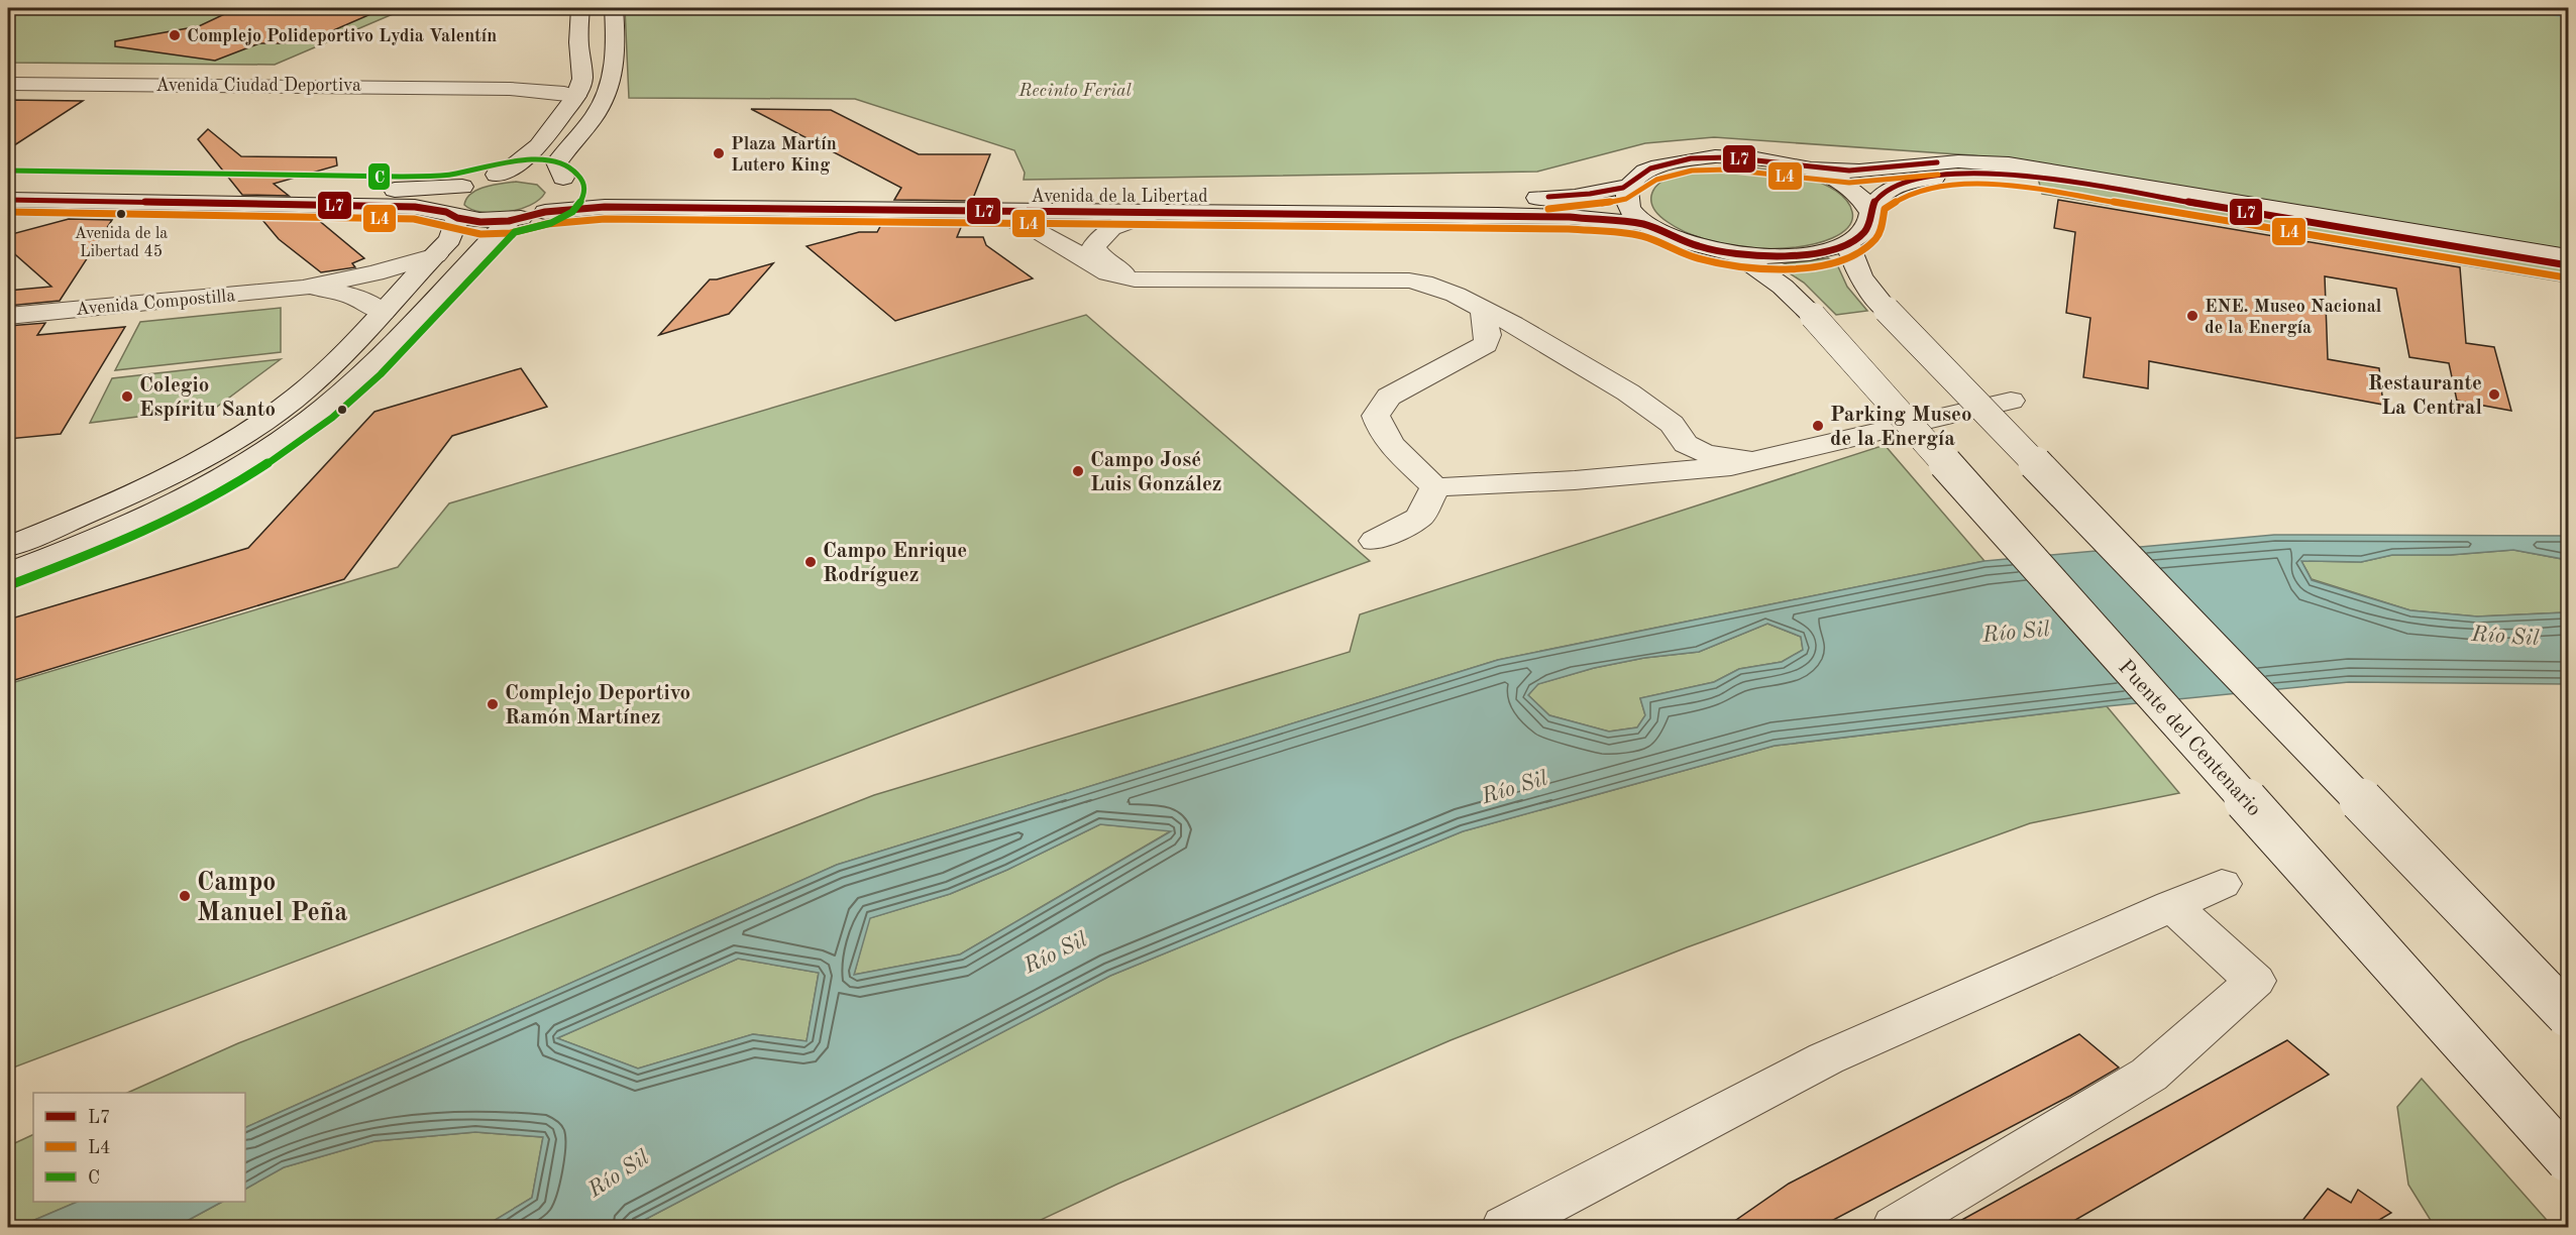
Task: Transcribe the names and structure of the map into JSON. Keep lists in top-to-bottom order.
{
  "streets": {
    "street": [
      "Avenida Ciudad Deportiva",
      "Avenida de la Libertad",
      "Avenida Compostilla",
      "Puente del Centenario"
    ]
  },
  "water": ["Río Sil"],
  "parks": ["Recinto Ferial"],
  "places": [
    "Complejo Polideportivo Lydia Valentín",
    "Plaza Martín Lutero King",
    "Avenida de la Libertad 45",
    "ENE. Museo Nacional de la Energía",
    "Restaurante La Central",
    "Colegio Espíritu Santo",
    "Parking Museo de la Energía",
    "Campo José Luis González",
    "Campo Enrique Rodríguez",
    "Complejo Deportivo Ramón Martínez",
    "Campo Manuel Peña"
  ],
  "lines": ["transit line L7", "transit line C", "transit line L4"],
  "legend": ["L7", "L4", "C"]
}
